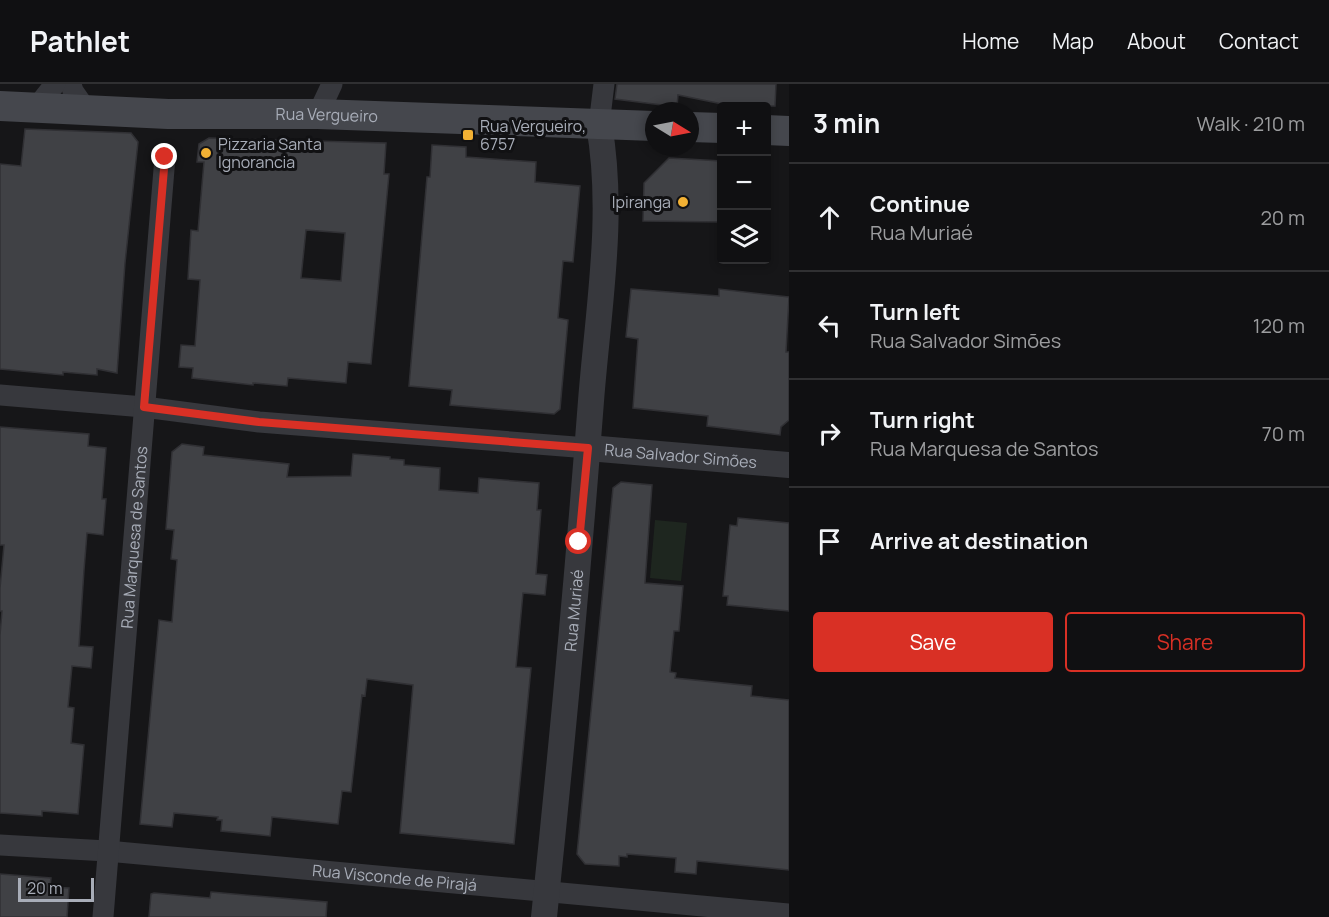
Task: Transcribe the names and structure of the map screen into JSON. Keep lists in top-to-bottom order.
{
  "streets": {
    "main road": ["Rua Vergueiro"],
    "street": [
      "Rua Salvador Simões",
      "Rua Marquesa de Santos",
      "Rua Muriaé",
      "Rua Visconde de Pirajá"
    ]
  },
  "crossings": [
    ["Rua Vergueiro", "Rua Muriaé"],
    ["Rua Salvador Simões", "Rua Marquesa de Santos"],
    ["Rua Salvador Simões", "Rua Muriaé"],
    ["Rua Marquesa de Santos", "Rua Visconde de Pirajá"],
    ["Rua Muriaé", "Rua Visconde de Pirajá"]
  ],
  "places": {
    "transit": ["Rua Vergueiro, 6757"],
    "other": ["Pizzaria Santa Ignorancia", "Ipiranga"]
  },
  "scale_bar": "20 m",
  "north": "right",
  "page": {
    "header": "Pathlet",
    "nav": [
      "Home",
      "Map",
      "About",
      "Contact"
    ],
    "heading": ["3 min", "Walk · 210 m"],
    "map_buttons": ["+", "−"],
    "list": [
      ["Continue", "Rua Muriaé", "20 m"],
      ["Turn left", "Rua Salvador Simões", "120 m"],
      ["Turn right", "Rua Marquesa de Santos", "70 m"],
      "Arrive at destination"
    ],
    "buttons": ["Save", "Share"],
    "scale": "20 m"
  }
}
